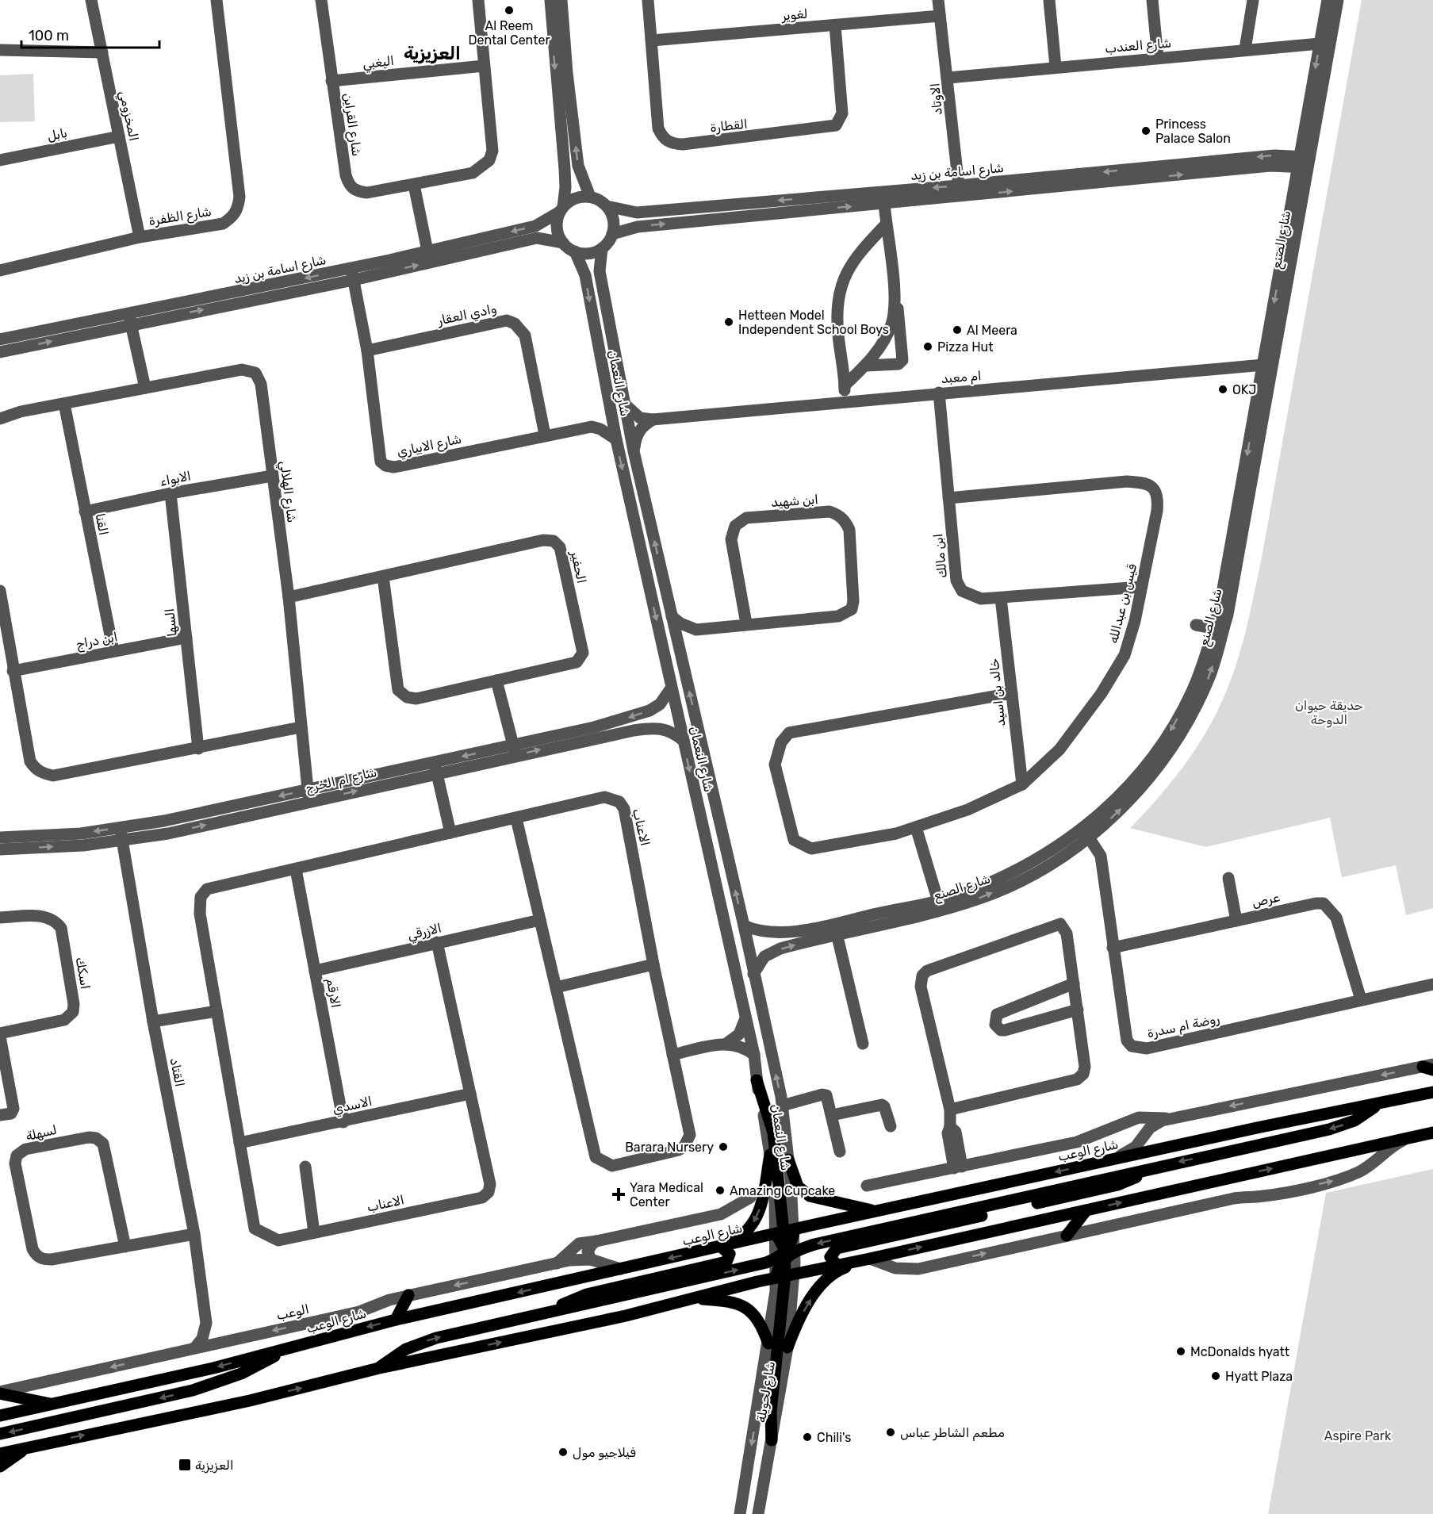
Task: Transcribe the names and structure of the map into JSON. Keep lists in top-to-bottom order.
{
  "streets": {
    "main road": ["شارع الوعب"],
    "street": [
      "لغوير",
      "شارع العندب",
      "اليغبي",
      "الاوتاد",
      "المخزومي",
      "شارع القراين",
      "القطارة",
      "بابل",
      "شارع اسامة بن زيد",
      "شارع الظفرة",
      "شارع الصنع",
      "وادي العقار",
      "ام معبد",
      "شارع النعمان",
      "شارع الابياري",
      "الابواء",
      "شارع الهلالي",
      "ابن شهيد",
      "القنا",
      "ابن مالك",
      "الحفير",
      "قيس بن عبدالله",
      "السها",
      "ابن دراج",
      "خالد بن اسيد",
      "شارع ام الخرج",
      "الاعناب",
      "عرص",
      "الازرقي",
      "اسكك",
      "الارقم",
      "روضة ام سدرة",
      "القتاد",
      "الاسدي",
      "لسهلة",
      "الوعب",
      "شارع لحويلة"
    ]
  },
  "crossings": [
    ["لغوير", "الاوتاد"],
    ["لغوير", "القطارة"],
    ["شارع العندب", "الاوتاد"],
    ["شارع العندب", "شارع الصنع"],
    ["اليغبي", "شارع القراين"],
    ["الاوتاد", "شارع اسامة بن زيد"],
    ["المخزومي", "بابل"],
    ["المخزومي", "شارع الظفرة"],
    ["شارع اسامة بن زيد", "شارع الصنع"],
    ["شارع اسامة بن زيد", "شارع النعمان"],
    ["شارع اسامة بن زيد", "شارع الابياري"],
    ["شارع الصنع", "ام معبد"],
    ["شارع الصنع", "شارع النعمان"],
    ["شارع الصنع", "روضة ام سدرة"],
    ["وادي العقار", "شارع الابياري"],
    ["ام معبد", "شارع النعمان"],
    ["ام معبد", "ابن مالك"],
    ["شارع النعمان", "شارع ام الخرج"],
    ["شارع النعمان", "شارع الوعب"],
    ["شارع النعمان", "شارع لحويلة"],
    ["الابواء", "شارع الهلالي"],
    ["الابواء", "القنا"],
    ["الابواء", "السها"],
    ["شارع الهلالي", "القنا"],
    ["شارع الهلالي", "الحفير"],
    ["شارع الهلالي", "شارع ام الخرج"],
    ["القنا", "ابن دراج"],
    ["ابن مالك", "قيس بن عبدالله"],
    ["ابن مالك", "خالد بن اسيد"],
    ["قيس بن عبدالله", "خالد بن اسيد"],
    ["السها", "ابن دراج"],
    ["شارع ام الخرج", "القتاد"],
    ["الاعناب", "الازرقي"],
    ["الاعناب", "الارقم"],
    ["الاعناب", "الاسدي"],
    ["عرص", "روضة ام سدرة"],
    ["الازرقي", "الارقم"],
    ["الارقم", "الاسدي"],
    ["القتاد", "لسهلة"],
    ["شارع الوعب", "الوعب"]
  ],
  "one_way": ["الوعب"],
  "districts": ["العزيزية"],
  "parks": ["حديقة حيوان الدوحة", "Aspire Park"],
  "places": {
    "other": [
      "Al Reem Dental Center",
      "Princess Palace Salon",
      "Hetteen Model Independent School Boys",
      "Al Meera",
      "Pizza Hut",
      "OKJ",
      "Barara Nursery",
      "Amazing Cupcake",
      "McDonalds hyatt",
      "Hyatt Plaza",
      "مطعم الشاطر عباس",
      "Chili's",
      "فيلاجيو مول"
    ],
    "health": ["Yara Medical Center"],
    "transit": ["العزيزية"]
  },
  "scale_bar": "100 m"
}
